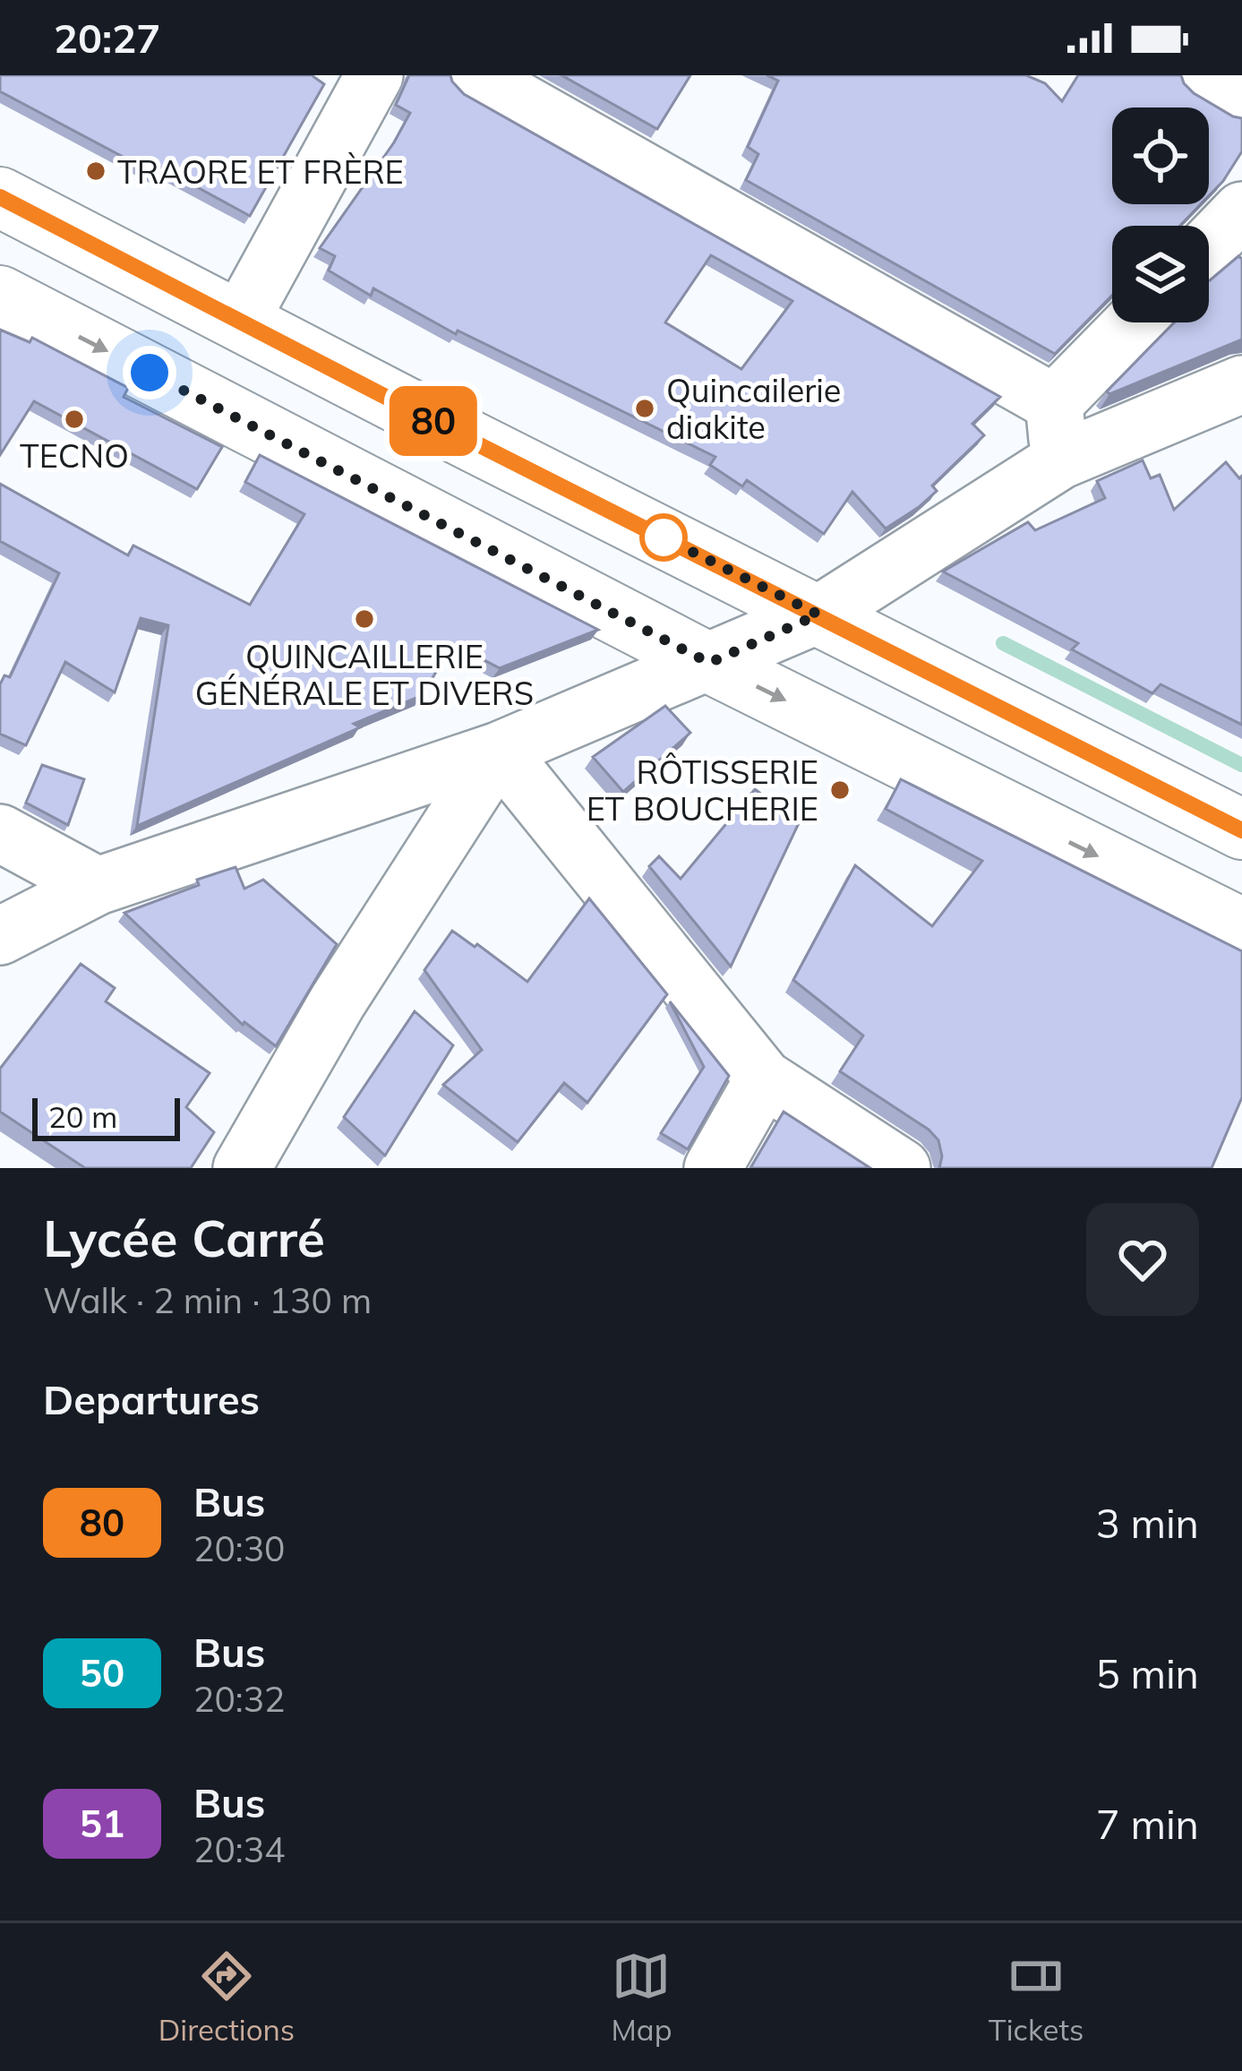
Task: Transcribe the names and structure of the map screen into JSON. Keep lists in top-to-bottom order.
{
  "places": [
    "TRAORE ET FRÈRE",
    "Quincailerie diakite",
    "TECNO",
    "QUINCAILLERIE GÉNÉRALE ET DIVERS",
    "RÔTISSERIE ET BOUCHERIE"
  ],
  "lines": ["bus line 80"],
  "scale_bar": "20 m",
  "page": {
    "status": "20:27",
    "on_map": "80",
    "scale": "20 m",
    "heading": [
      ["Lycée Carré", "Walk · 2 min · 130 m"],
      "Departures"
    ],
    "list": [
      {
        "mark": "80",
        "name": "Bus",
        "note": "20:30",
        "value": "3 min"
      },
      {
        "mark": "50",
        "name": "Bus",
        "note": "20:32",
        "value": "5 min"
      },
      {
        "mark": "51",
        "name": "Bus",
        "note": "20:34",
        "value": "7 min"
      }
    ],
    "tabs": ["Directions", "Map", "Tickets"]
  }
}
